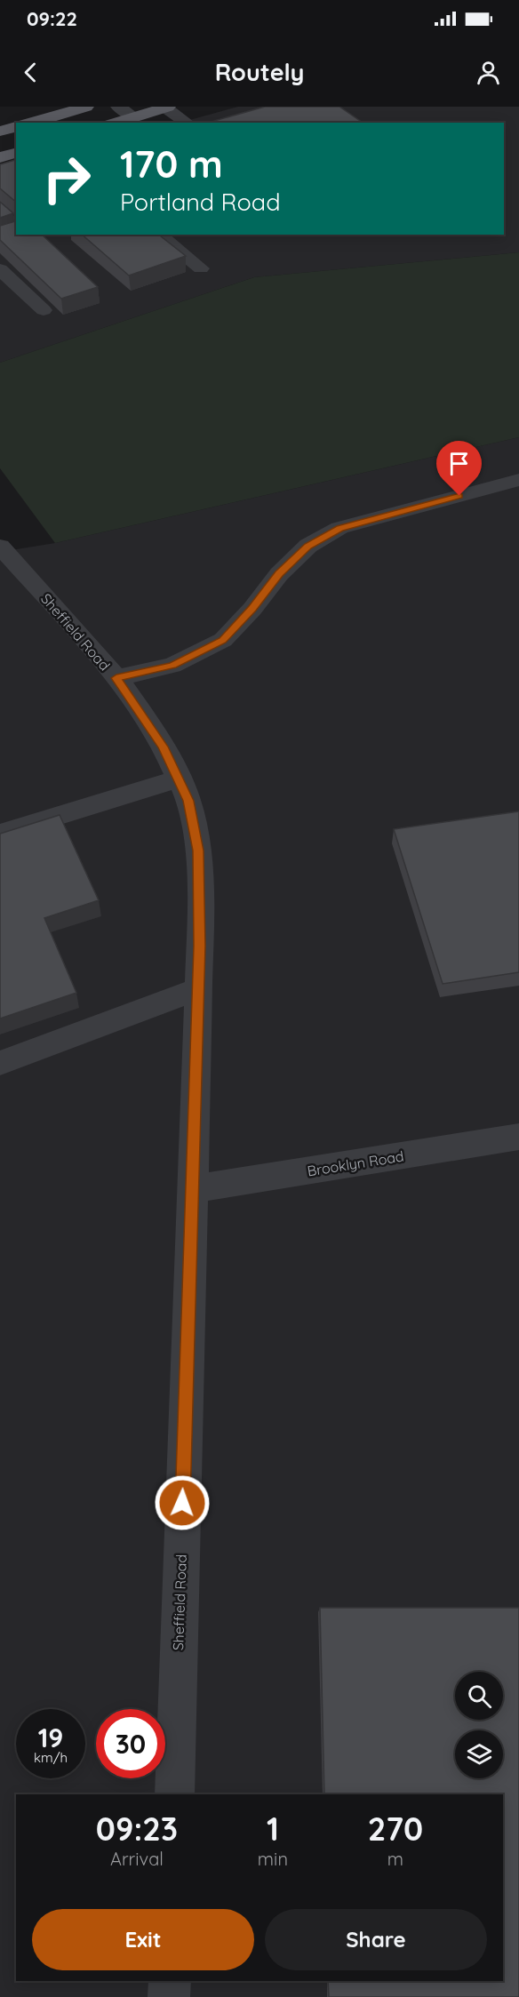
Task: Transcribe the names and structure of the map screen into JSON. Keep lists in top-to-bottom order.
{
  "streets": {
    "street": ["Sheffield Road", "Brooklyn Road"]
  },
  "crossings": [
    ["Sheffield Road", "Brooklyn Road"]
  ],
  "page": {
    "status": "09:22",
    "header": "Routely",
    "turn": ["170 m", "Portland Road"],
    "speed": "19 km/h",
    "limit": "30",
    "eta": [
      "09:23",
      "Arrival",
      "1",
      "min",
      "270",
      "m"
    ],
    "buttons": ["Exit", "Share"]
  }
}
